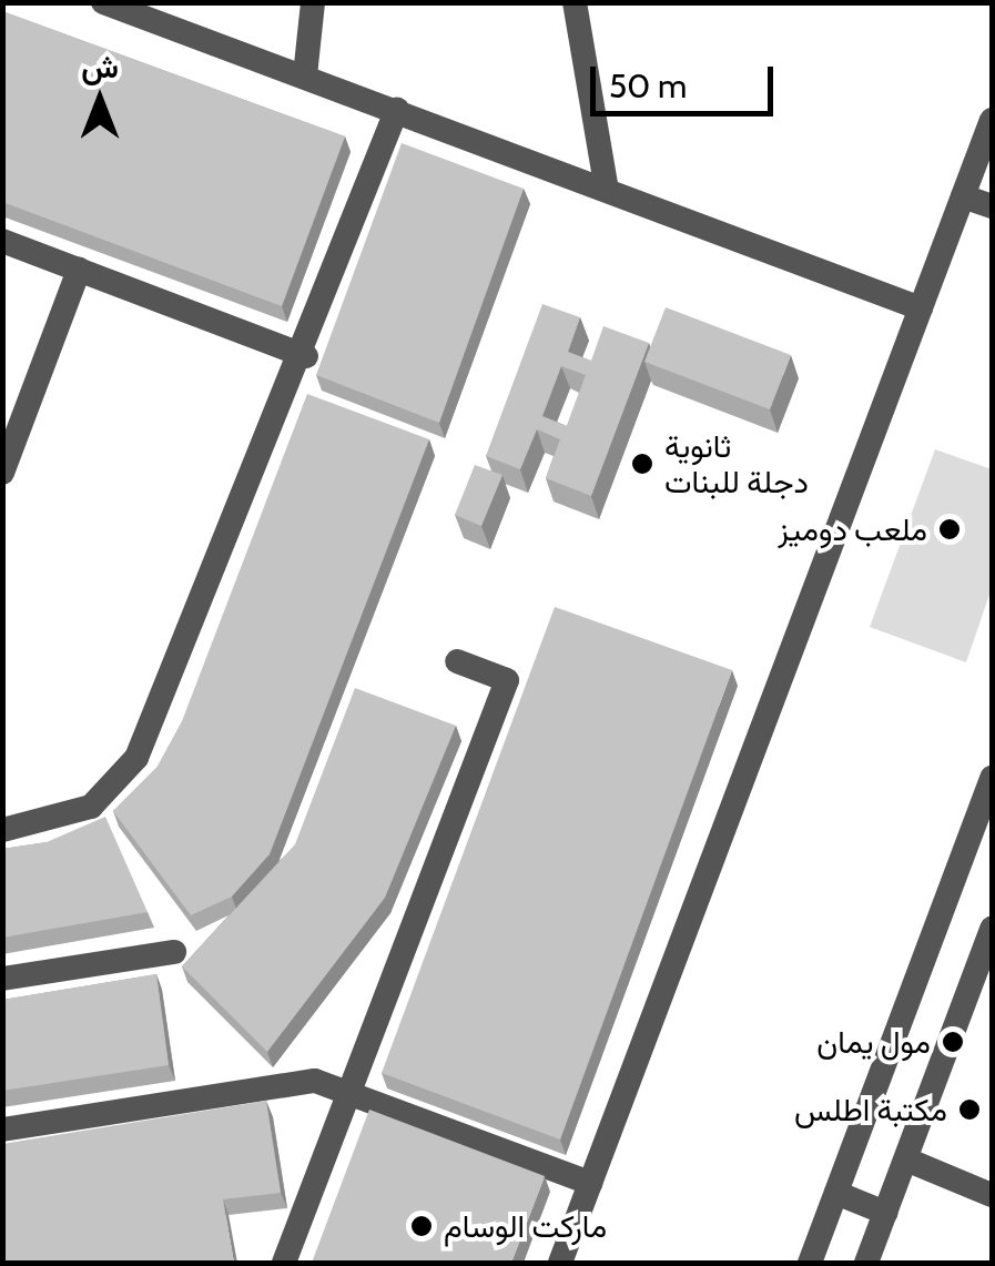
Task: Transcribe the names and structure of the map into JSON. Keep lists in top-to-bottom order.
{
  "places": [
    "ثانوية دجلة للبنات",
    "ملعب دوميز",
    "مول يمان",
    "مكتبة اطلس",
    "ماركت الوسام"
  ],
  "scale_bar": "50 m",
  "north": "top"
}
